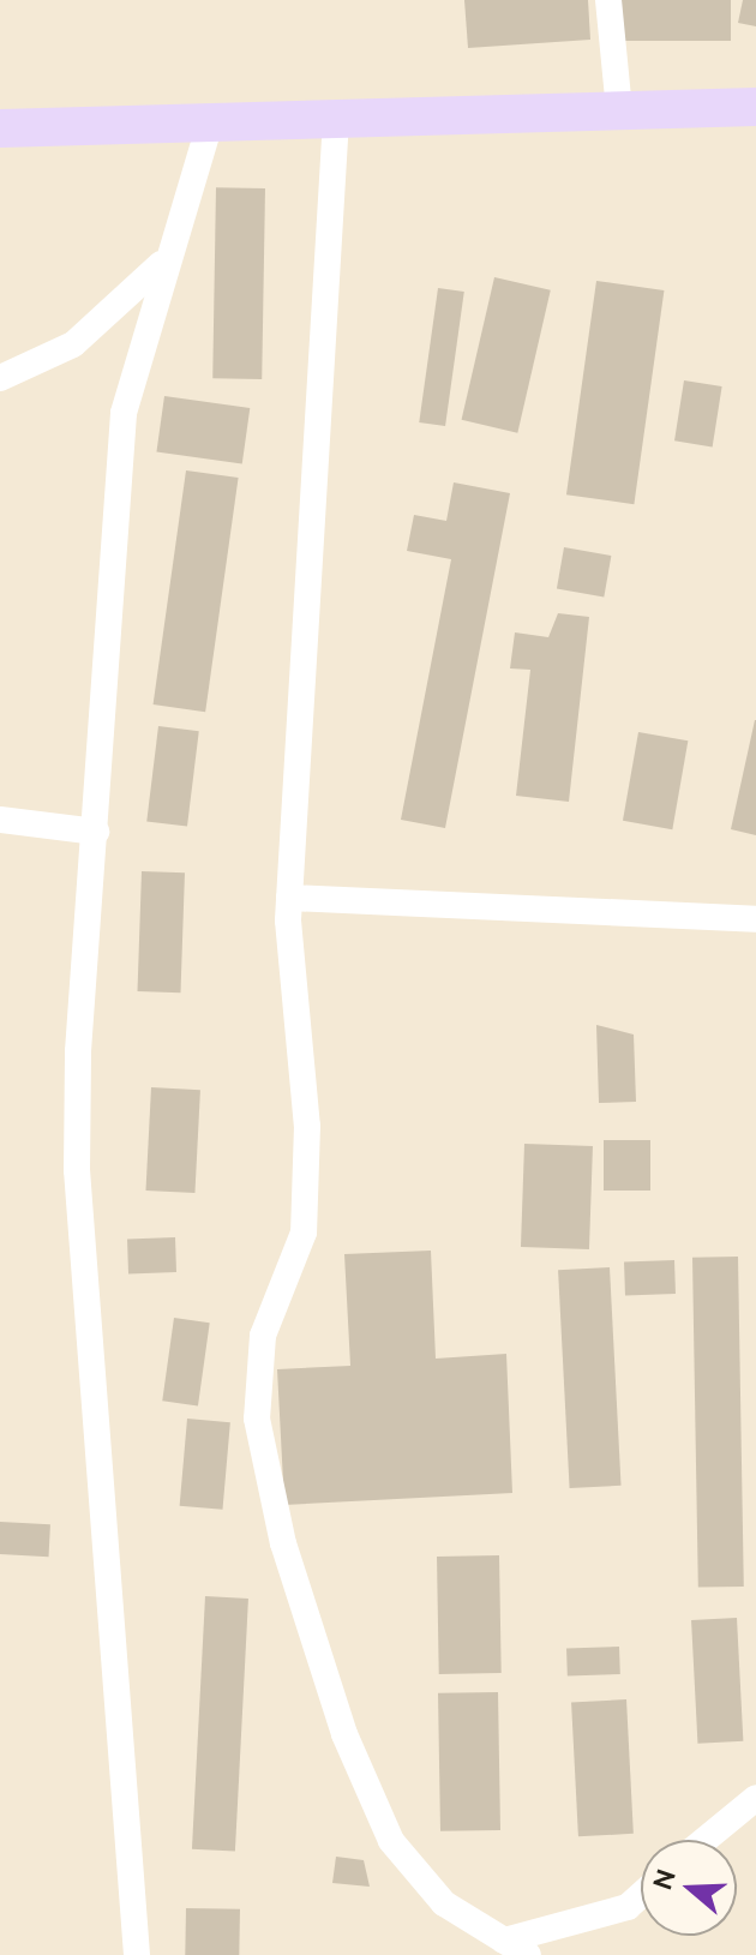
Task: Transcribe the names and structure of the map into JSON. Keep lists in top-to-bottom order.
{
  "north": "left"
}
